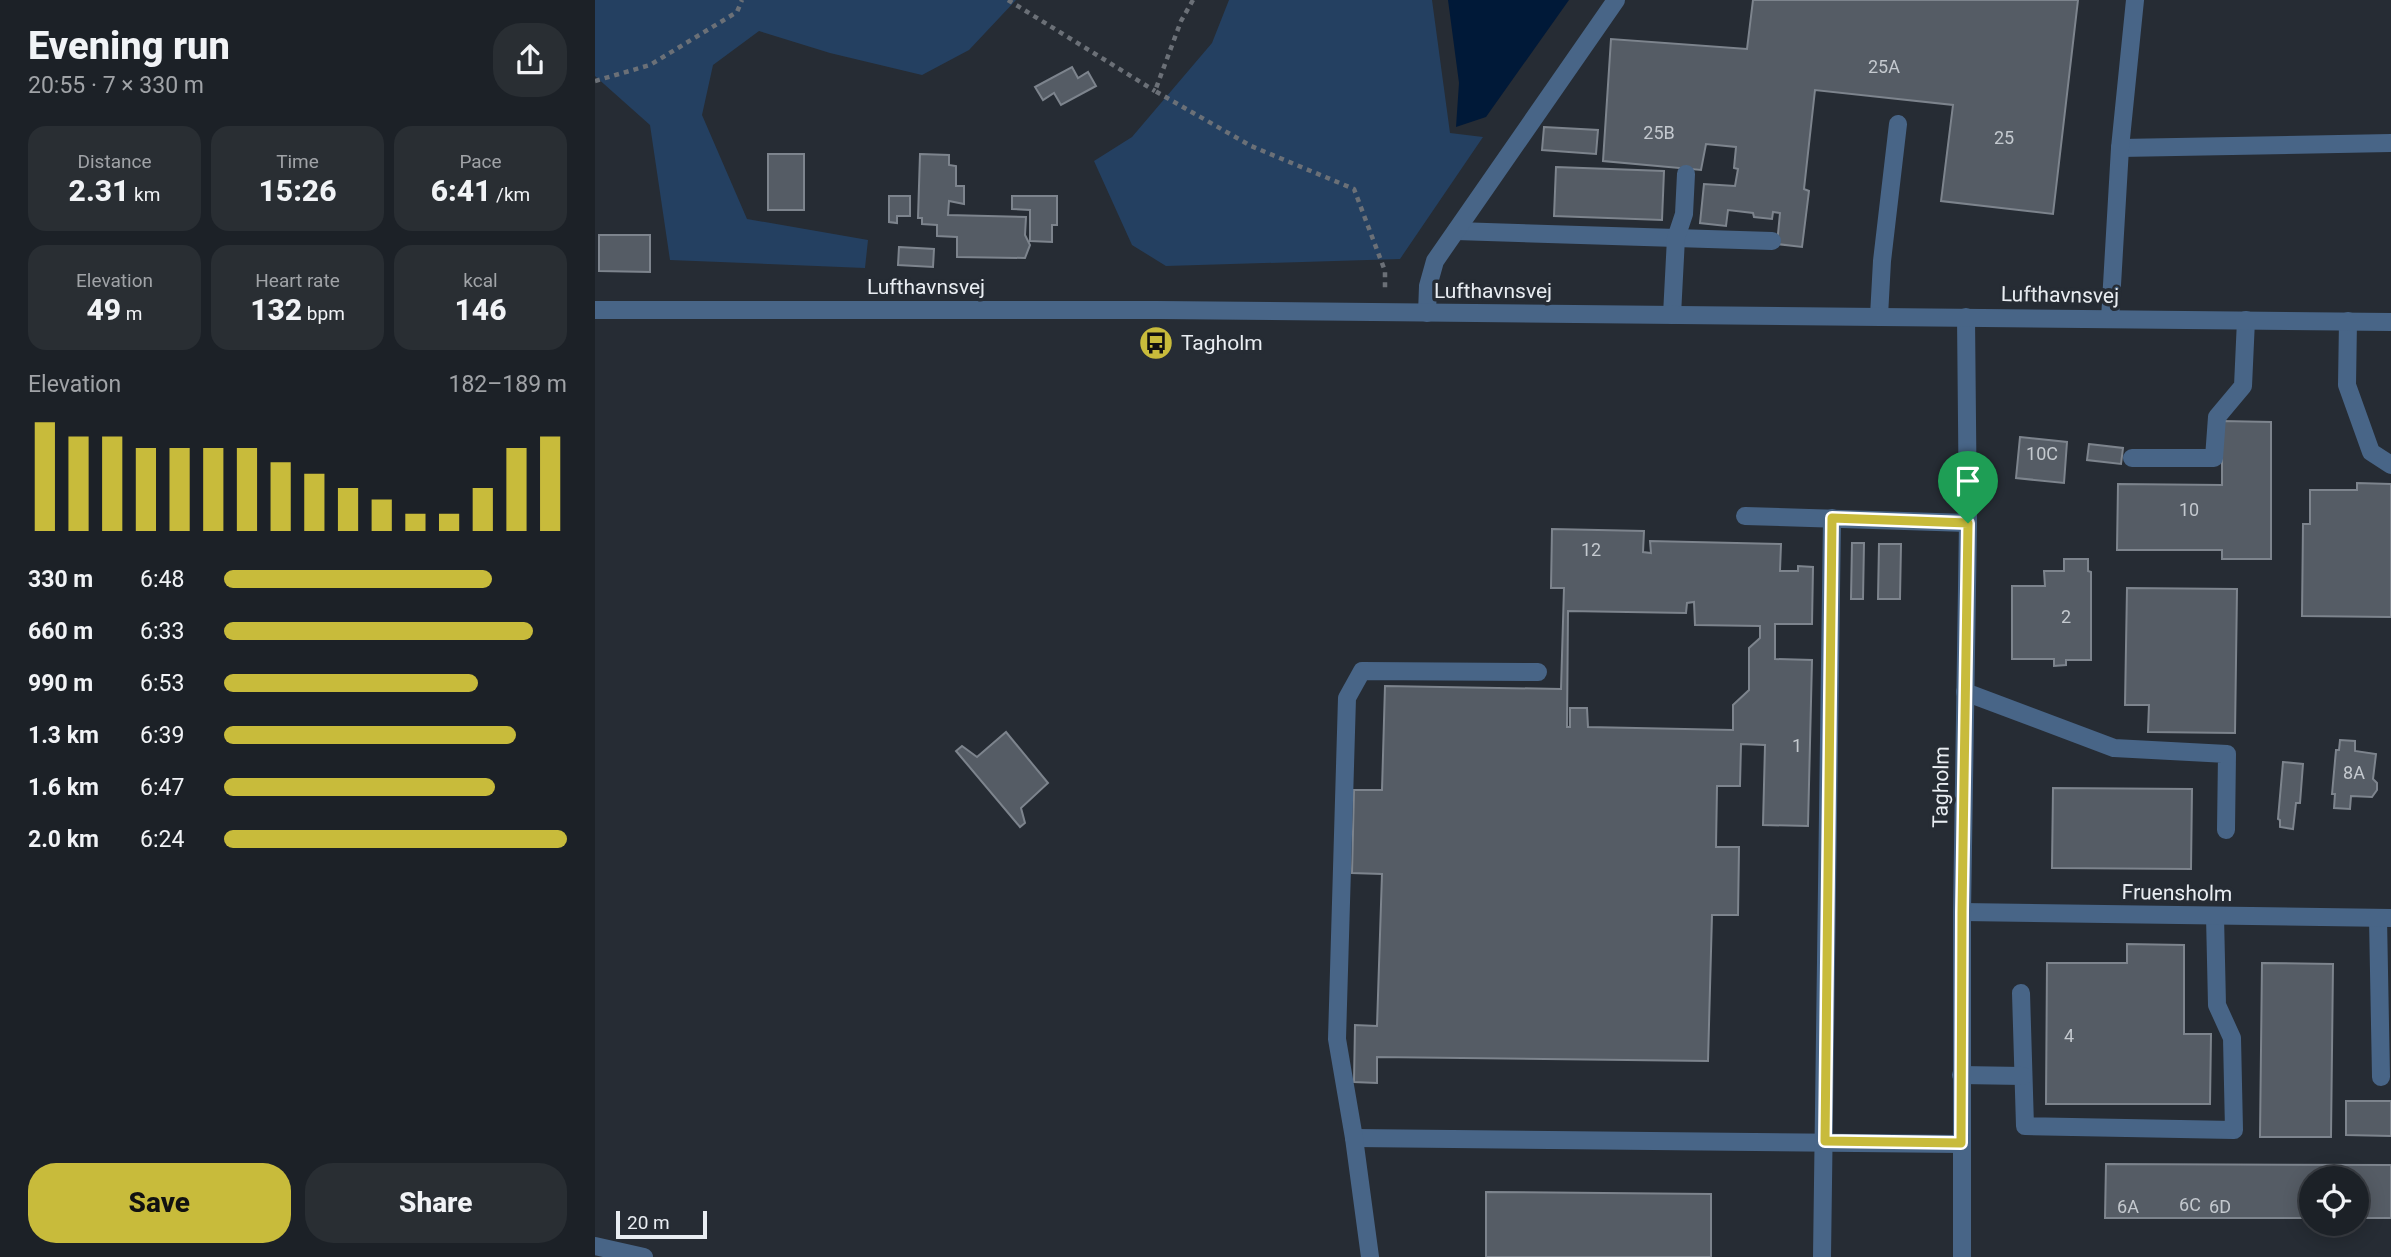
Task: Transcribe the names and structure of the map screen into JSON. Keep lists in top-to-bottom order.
{
  "streets": {
    "street": ["Lufthavnsvej", "Tagholm", "Fruensholm"]
  },
  "crossings": [
    ["Lufthavnsvej", "Tagholm"],
    ["Tagholm", "Fruensholm"]
  ],
  "places": {
    "bus stop": ["Tagholm"]
  },
  "house_numbers": [
    "25A",
    "25B",
    "25",
    "10C",
    "10",
    "12",
    "2",
    "1",
    "8A",
    "4",
    "6C",
    "6A",
    "6D"
  ],
  "scale_bar": "20 m",
  "page": {
    "heading": ["Evening run", "20:55 · 7 × 330 m"],
    "stats": [
      ["Distance", "2.31 km"],
      ["Time", "15:26"],
      ["Pace", "6:41 /km"],
      ["Elevation", "49 m"],
      ["Heart rate", "132 bpm"],
      ["kcal", "146"]
    ],
    "chart": ["Elevation", "182–189 m"],
    "list": [
      {
        "name": "330 m",
        "note": "6:48"
      },
      {
        "name": "660 m",
        "note": "6:33"
      },
      {
        "name": "990 m",
        "note": "6:53"
      },
      {
        "name": "1.3 km",
        "note": "6:39"
      },
      {
        "name": "1.6 km",
        "note": "6:47"
      },
      {
        "name": "2.0 km",
        "note": "6:24"
      }
    ],
    "buttons": ["Save", "Share"],
    "scale": "20 m"
  }
}
